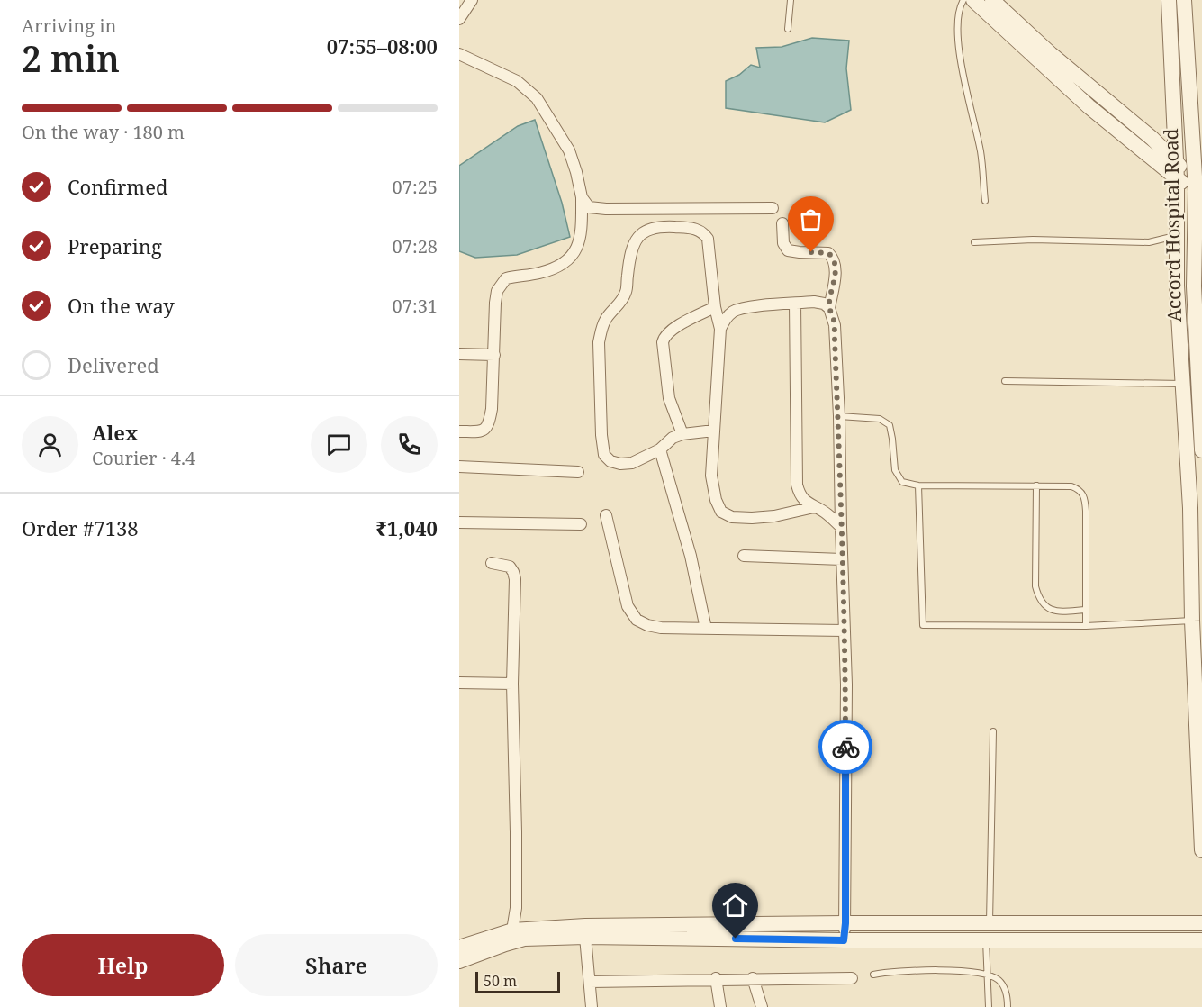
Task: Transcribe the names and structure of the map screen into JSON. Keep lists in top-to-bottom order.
{
  "streets": {
    "street": ["Accord Hospital Road"]
  },
  "scale_bar": "50 m",
  "page": {
    "heading": ["2 min", "Arriving in", "07:55–08:00"],
    "panel": [
      "Alex",
      "Courier · 4.4",
      "Order #7138",
      "₹1,040"
    ],
    "bar": "On the way · 180 m",
    "list": [
      ["Confirmed", "07:25"],
      ["Preparing", "07:28"],
      ["On the way", "07:31"],
      "Delivered"
    ],
    "buttons": ["Help", "Share"],
    "scale": "50 m"
  }
}
